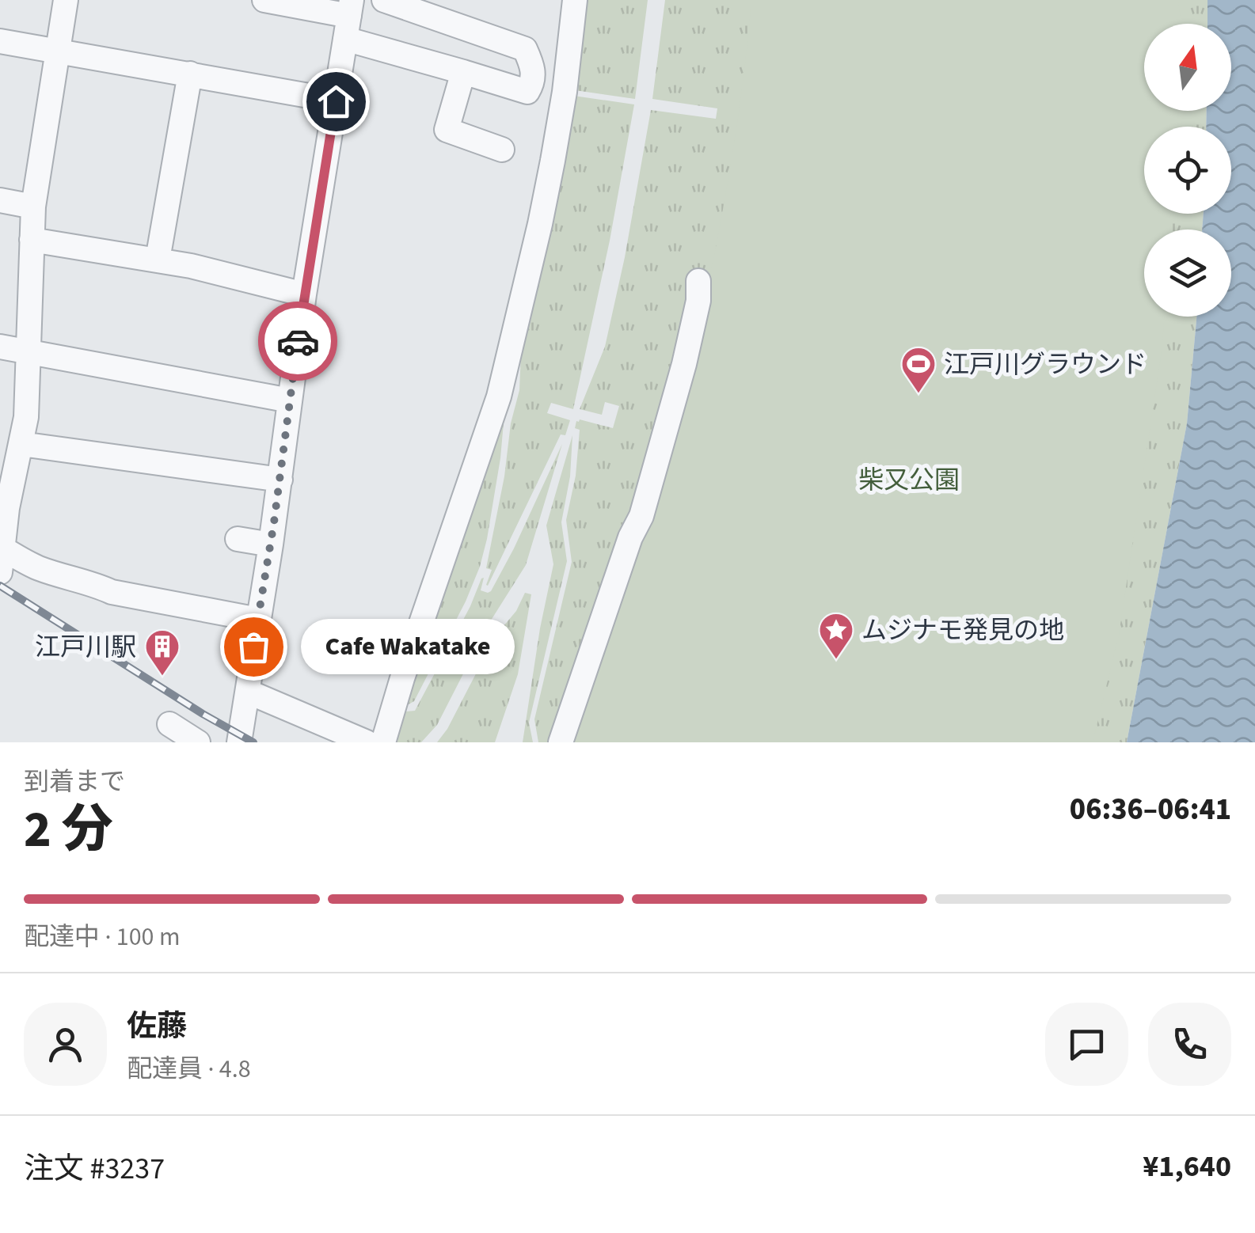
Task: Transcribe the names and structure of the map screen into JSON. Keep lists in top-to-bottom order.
{
  "parks": ["柴又公園"],
  "places": {
    "sports": ["江戸川グラウンド"],
    "other": ["Cafe Wakatake"],
    "place": ["ムジナモ発見の地"],
    "building": ["江戸川駅"]
  },
  "north": "top",
  "page": {
    "bubble": "Cafe Wakatake",
    "heading": ["2 分", "到着まで", "06:36–06:41"],
    "panel": [
      "佐藤",
      "配達員 · 4.8",
      "注文 #3237",
      "¥1,640"
    ],
    "bar": "配達中 · 100 m"
  }
}
